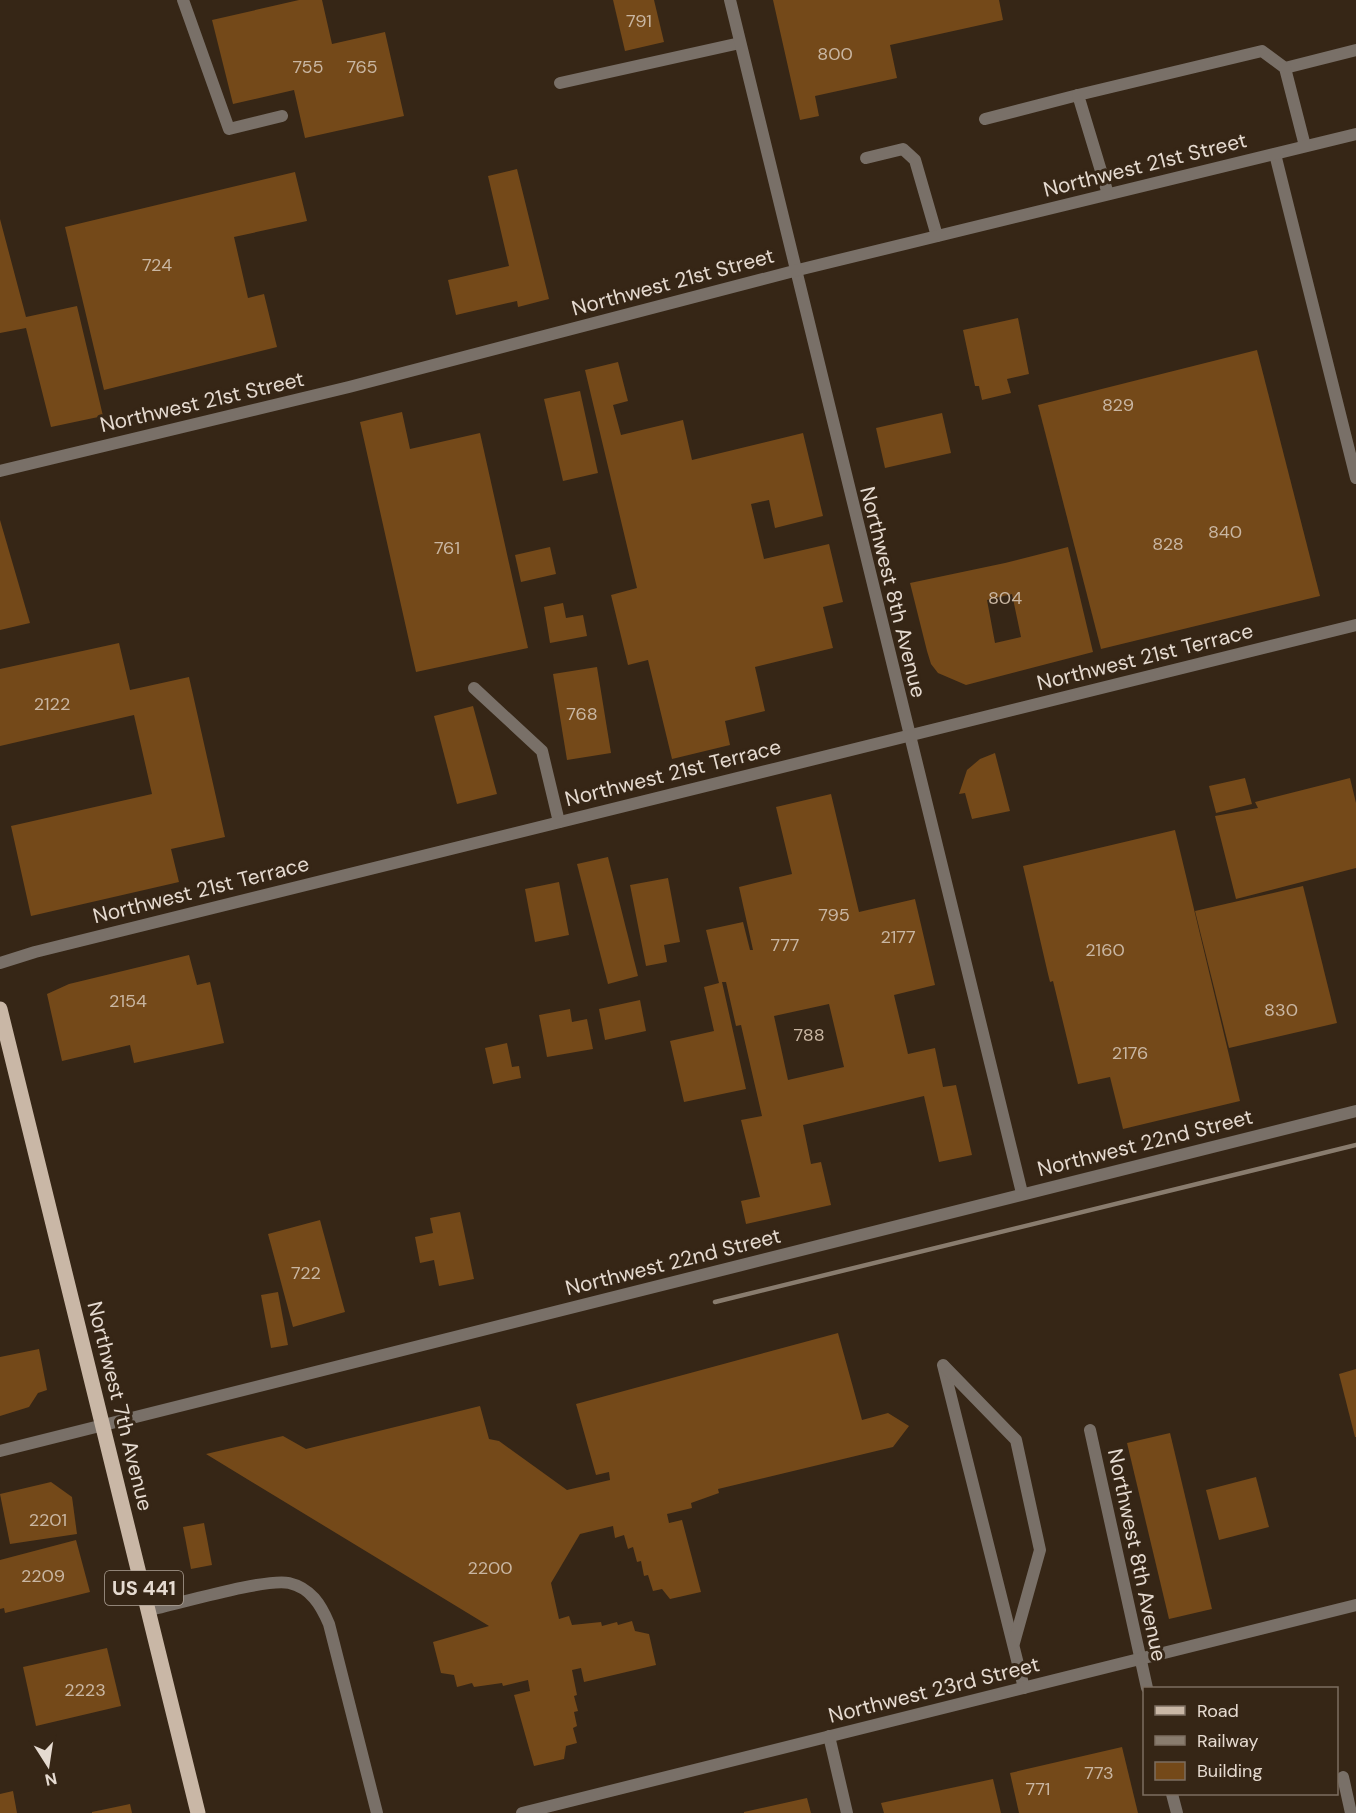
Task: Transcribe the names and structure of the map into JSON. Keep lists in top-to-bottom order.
{
  "streets": {
    "main road": ["Northwest 7th Avenue", "US 441"],
    "street": [
      "Northwest 21st Street",
      "Northwest 8th Avenue",
      "Northwest 21st Terrace",
      "Northwest 22nd Street",
      "Northwest 23rd Street"
    ]
  },
  "crossings": [
    ["Northwest 21st Street", "Northwest 8th Avenue"],
    ["Northwest 8th Avenue", "Northwest 21st Terrace"],
    ["Northwest 8th Avenue", "Northwest 22nd Street"],
    ["Northwest 8th Avenue", "Northwest 23rd Street"],
    ["Northwest 22nd Street", "Northwest 7th Avenue"]
  ],
  "house_numbers": [
    "791",
    "800",
    "755",
    "765",
    "724",
    "829",
    "840",
    "828",
    "761",
    "804",
    "2122",
    "768",
    "795",
    "2177",
    "777",
    "2160",
    "2154",
    "830",
    "788",
    "2176",
    "722",
    "2201",
    "2200",
    "2209",
    "2223",
    "773",
    "771"
  ],
  "legend": ["Road", "Railway", "Building"],
  "north": "bottom"
}
